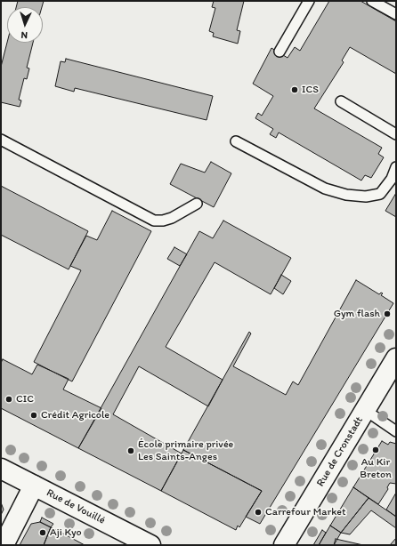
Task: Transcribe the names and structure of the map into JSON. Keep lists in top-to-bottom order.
{
  "streets": {
    "street": ["Rue de Cronstadt", "Rue de Vouillé"]
  },
  "places": [
    "ICS",
    "Gym flash",
    "CIC",
    "Crédit Agricole",
    "Au Kir Breton",
    "École primaire privée Les Saints-Anges",
    "Carrefour Market",
    "Aji Kyo"
  ],
  "north": "bottom"
}
